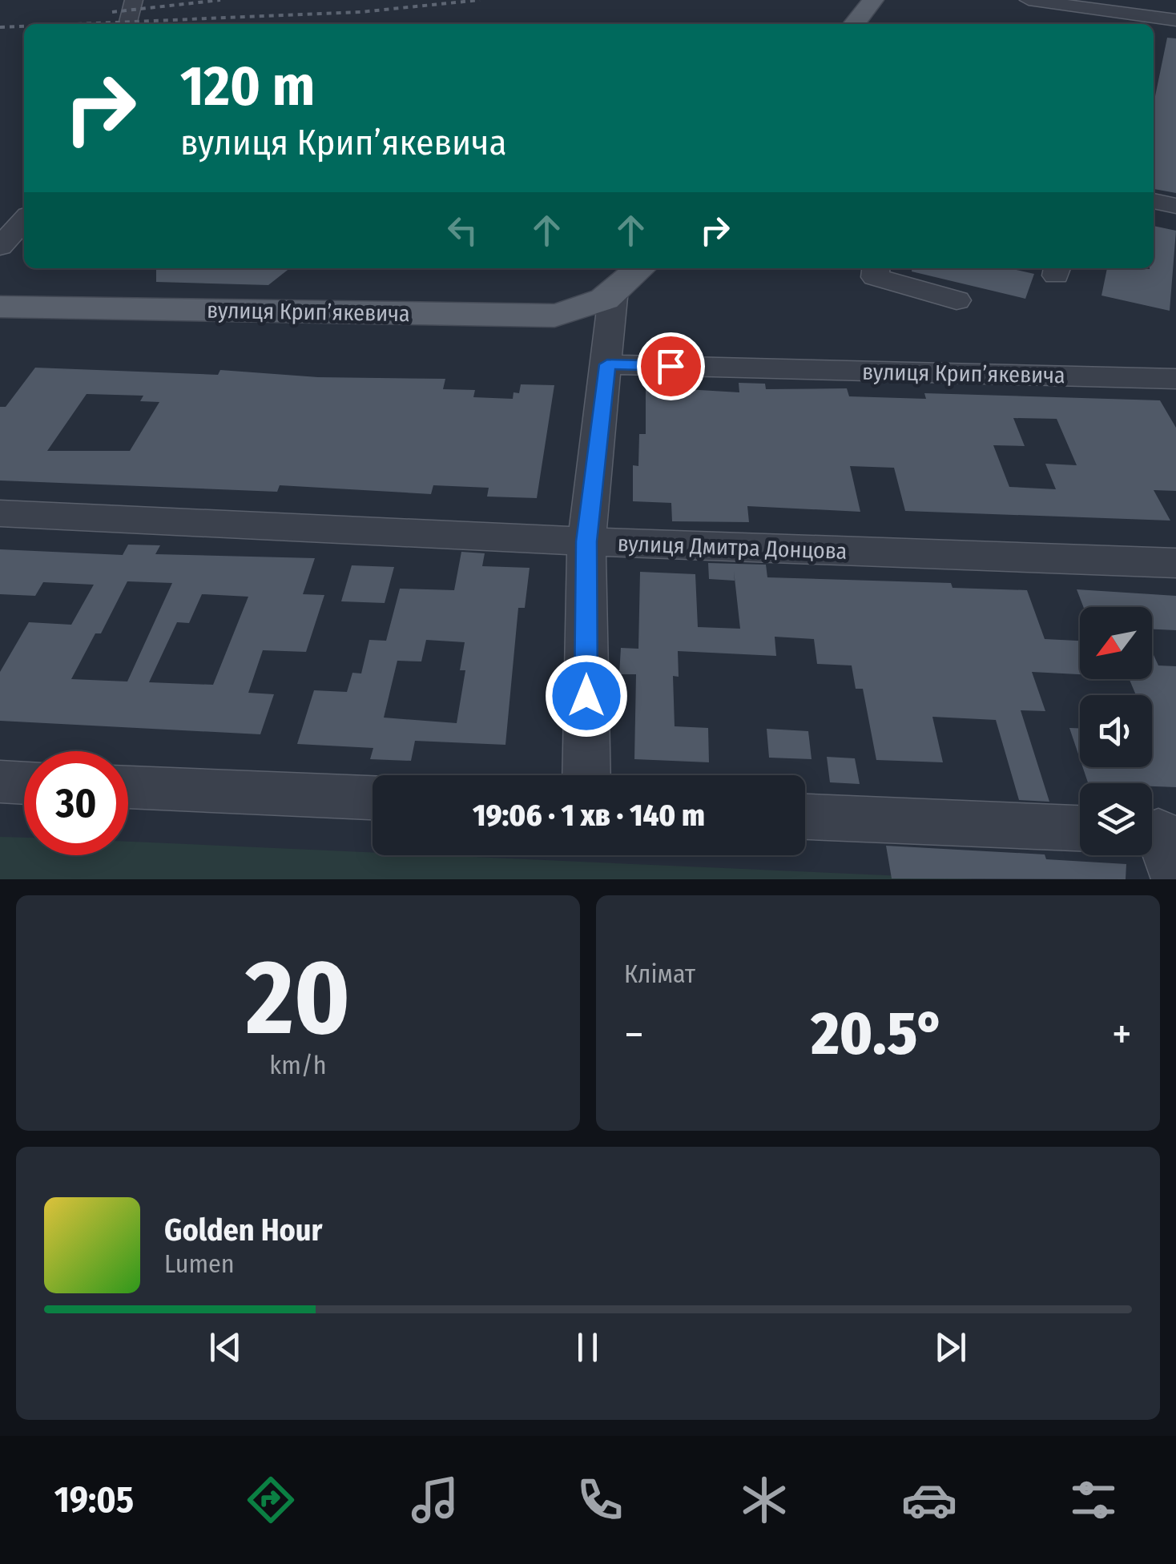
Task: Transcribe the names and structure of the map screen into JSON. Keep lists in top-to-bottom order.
{
  "streets": {
    "main road": ["вулиця Крипʼякевича"],
    "street": ["вулиця Дмитра Донцова"]
  },
  "north": "bottom left",
  "page": {
    "turn": ["120 m", "вулиця Крипʼякевича"],
    "limit": "30",
    "trip": "19:06 · 1 хв · 140 m",
    "tile": [
      ["20", "km/h"],
      "Клімат"
    ],
    "heat": ["−", "20.5°", "+"],
    "song": ["Golden Hour", "Lumen"],
    "tabs": "19:05"
  }
}
